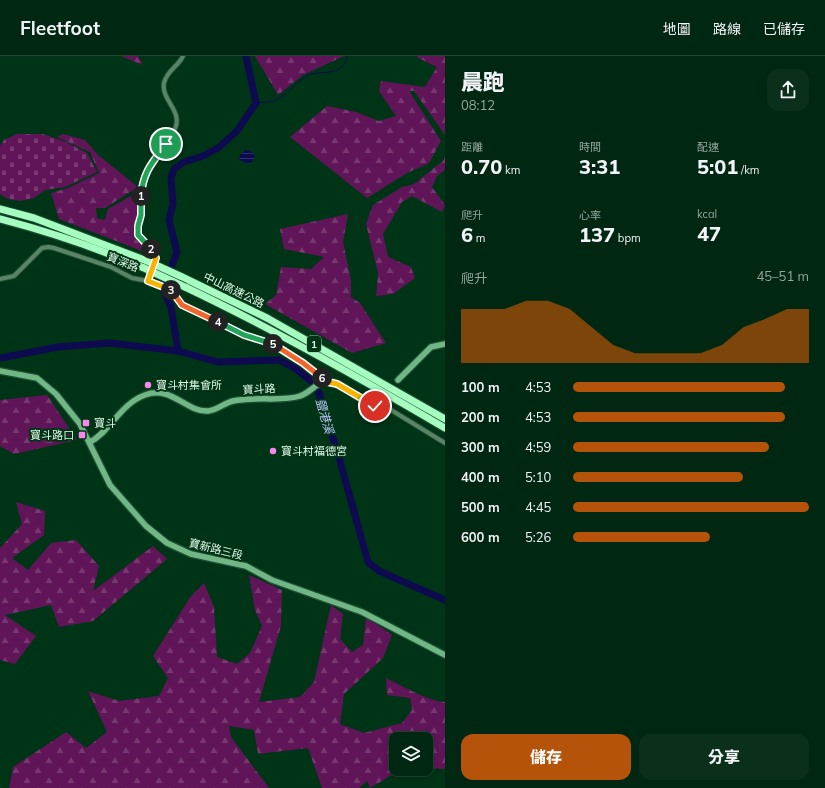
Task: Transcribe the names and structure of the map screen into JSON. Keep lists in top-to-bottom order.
{
  "streets": {
    "highway": ["中山高速公路", "1"],
    "street": ["寶深路", "寶斗路", "寶新路三段"]
  },
  "crossings": [
    ["寶深路", "寶斗路"],
    ["寶斗路", "寶新路三段"]
  ],
  "water": ["鹽港溪"],
  "places": {
    "other": ["寶斗村集會所", "寶斗村福德宮"],
    "transit": ["寶斗", "寶斗路口"]
  },
  "page": {
    "header": "Fleetfoot",
    "nav": ["地圖", "路線", "已儲存"],
    "heading": ["晨跑", "08:12"],
    "stats": [
      ["距離", "0.70 km"],
      ["時間", "3:31"],
      ["配速", "5:01 /km"],
      ["爬升", "6 m"],
      ["心率", "137 bpm"],
      ["kcal", "47"]
    ],
    "pins": [
      "1",
      "2",
      "3",
      "4",
      "5",
      "6"
    ],
    "chart": ["爬升", "45–51 m"],
    "list": [
      {
        "name": "100 m",
        "note": "4:53"
      },
      {
        "name": "200 m",
        "note": "4:53"
      },
      {
        "name": "300 m",
        "note": "4:59"
      },
      {
        "name": "400 m",
        "note": "5:10"
      },
      {
        "name": "500 m",
        "note": "4:45"
      },
      {
        "name": "600 m",
        "note": "5:26"
      }
    ],
    "buttons": ["儲存", "分享"]
  }
}
